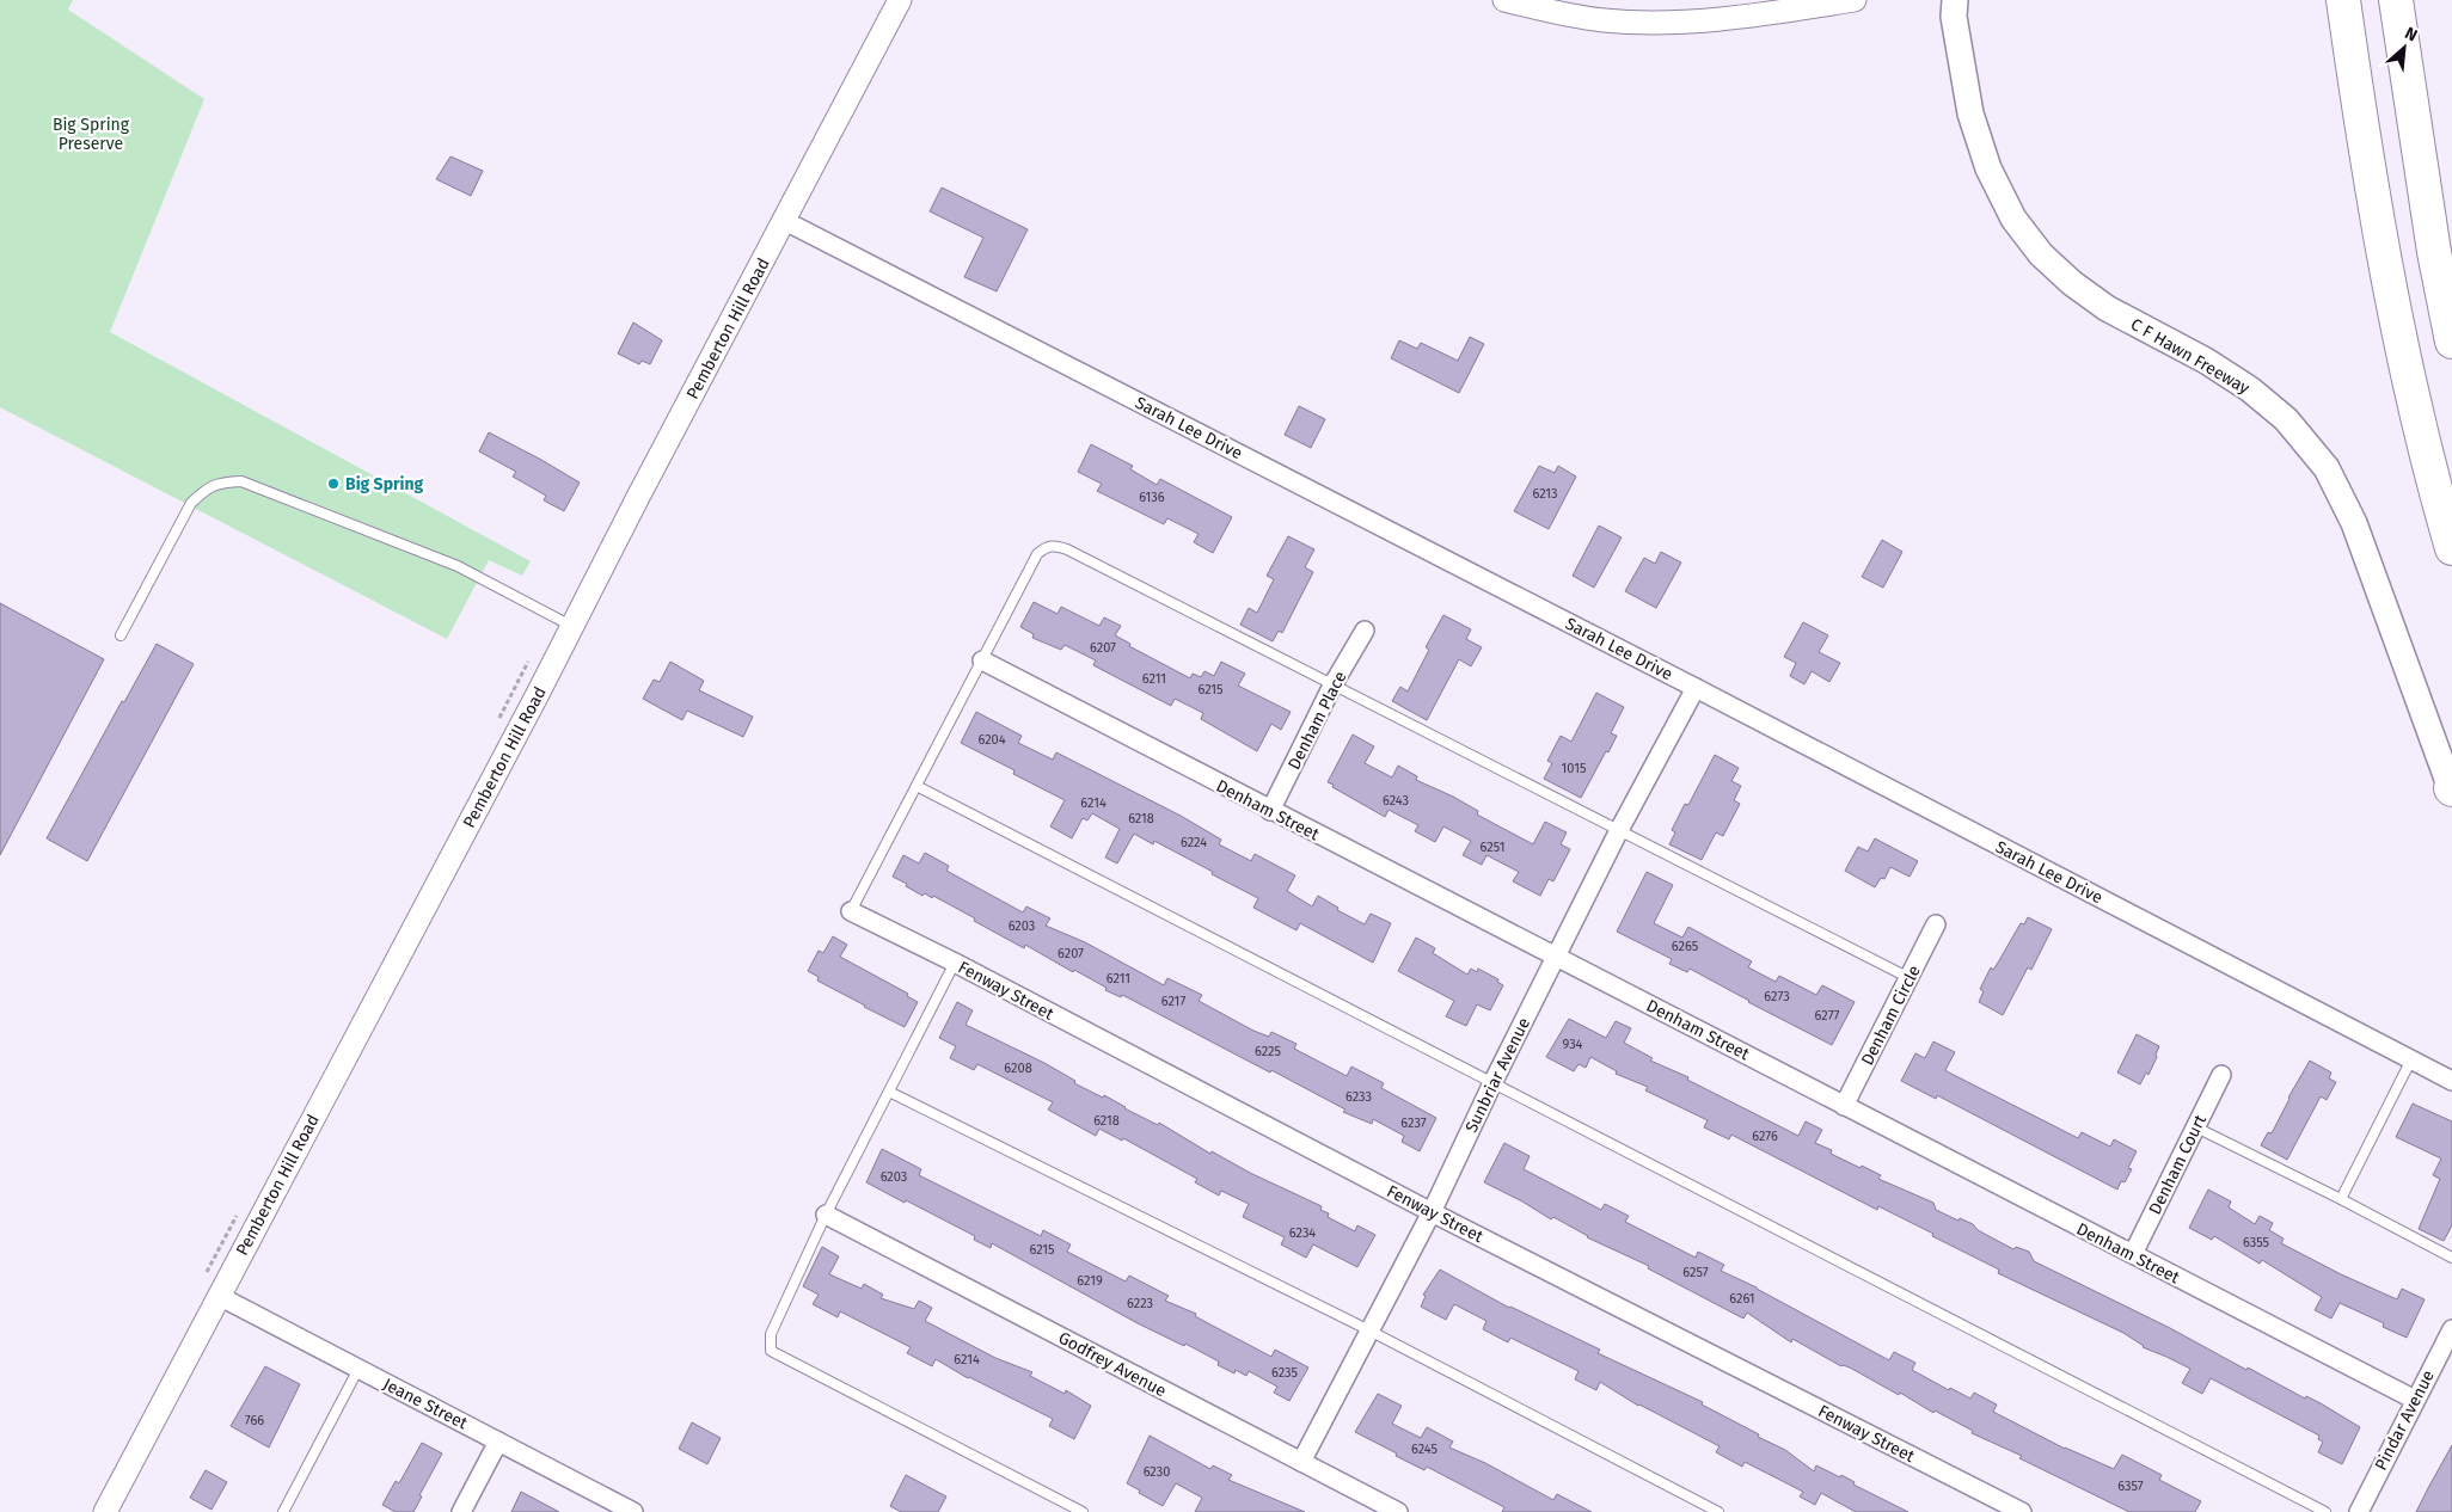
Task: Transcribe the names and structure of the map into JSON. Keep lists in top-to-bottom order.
{
  "streets": {
    "main road": ["C F Hawn Freeway"],
    "street": [
      "Pemberton Hill Road",
      "Sarah Lee Drive",
      "Denham Place",
      "Denham Street",
      "Fenway Street",
      "Denham Circle",
      "Sunbriar Avenue",
      "Denham Court",
      "Godfrey Avenue",
      "Jeane Street",
      "Pindar Avenue"
    ]
  },
  "crossings": [
    ["Pemberton Hill Road", "Sarah Lee Drive"],
    ["Pemberton Hill Road", "Jeane Street"],
    ["Sarah Lee Drive", "Sunbriar Avenue"],
    ["Denham Place", "Denham Street"],
    ["Denham Street", "Denham Circle"],
    ["Denham Street", "Sunbriar Avenue"],
    ["Denham Street", "Denham Court"],
    ["Denham Street", "Pindar Avenue"],
    ["Fenway Street", "Sunbriar Avenue"],
    ["Sunbriar Avenue", "Godfrey Avenue"]
  ],
  "parks": ["Big Spring Preserve"],
  "places": ["Big Spring"],
  "house_numbers": [
    "6213",
    "6136",
    "6207",
    "6211",
    "6215",
    "6204",
    "1015",
    "6243",
    "6214",
    "6218",
    "6224",
    "6251",
    "6203",
    "6265",
    "6207",
    "6211",
    "6273",
    "6217",
    "6277",
    "934",
    "6225",
    "6208",
    "6233",
    "6218",
    "6237",
    "6276",
    "6203",
    "6234",
    "6355",
    "6215",
    "6257",
    "6219",
    "6261",
    "6223",
    "6214",
    "6235",
    "766",
    "6245",
    "6230",
    "6357"
  ],
  "north": "top right"
}
